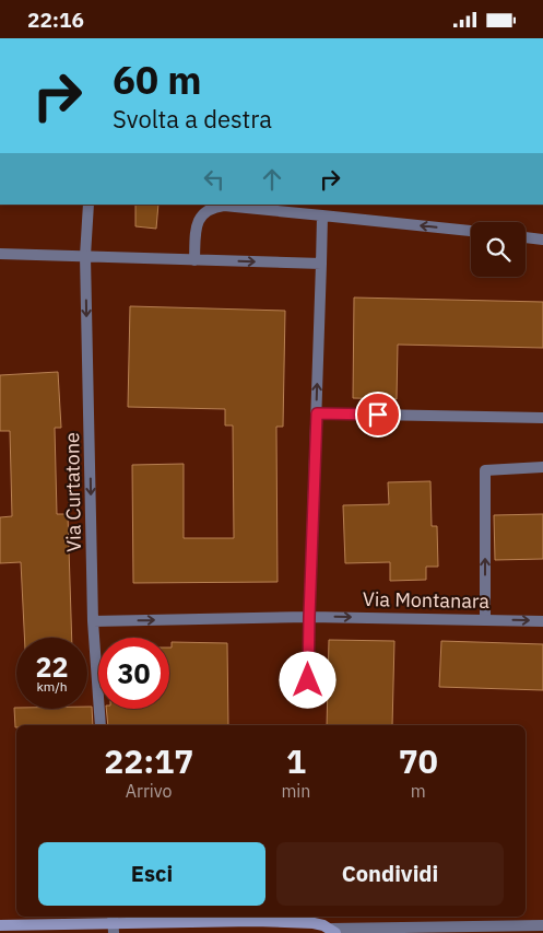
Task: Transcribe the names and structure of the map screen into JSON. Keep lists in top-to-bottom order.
{
  "streets": {
    "street": ["Via Curtatone", "Via Montanara"]
  },
  "crossings": [
    ["Via Curtatone", "Via Montanara"]
  ],
  "one_way": ["Via Curtatone", "Via Montanara"],
  "page": {
    "status": "22:16",
    "turn": ["60 m", "Svolta a destra"],
    "speed": "22 km/h",
    "limit": "30",
    "eta": [
      "22:17",
      "Arrivo",
      "1",
      "min",
      "70",
      "m"
    ],
    "buttons": ["Esci", "Condividi"]
  }
}
